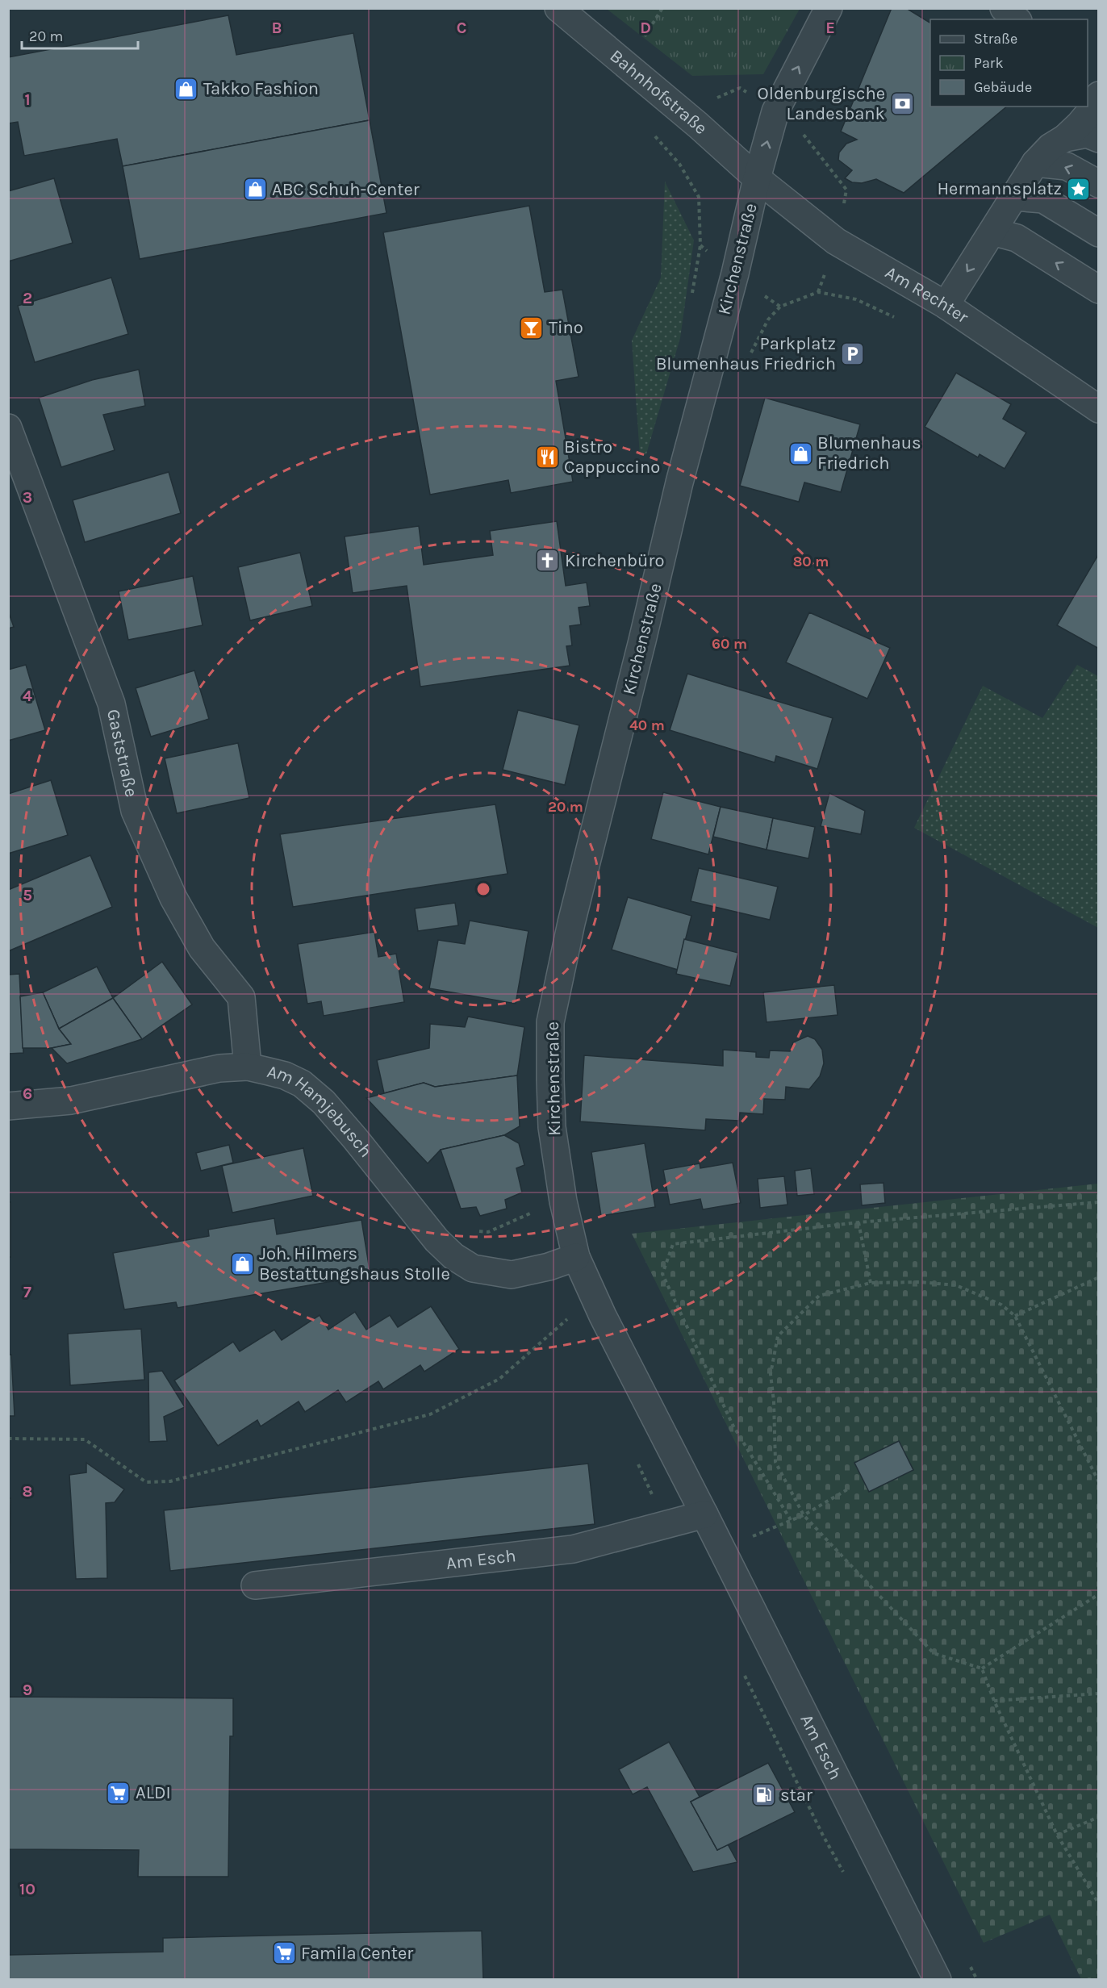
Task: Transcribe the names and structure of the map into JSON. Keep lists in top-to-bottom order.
{
  "streets": {
    "street": [
      "Bahnhofstraße",
      "Kirchenstraße",
      "Am Rechter",
      "Gaststraße",
      "Am Hamjebusch",
      "Am Esch"
    ]
  },
  "crossings": [
    ["Bahnhofstraße", "Kirchenstraße"],
    ["Bahnhofstraße", "Am Rechter"],
    ["Kirchenstraße", "Am Rechter"],
    ["Kirchenstraße", "Am Hamjebusch"],
    ["Kirchenstraße", "Am Esch"],
    ["Gaststraße", "Am Hamjebusch"],
    ["Am Hamjebusch", "Am Esch"]
  ],
  "places": {
    "shop": [
      "Takko Fashion",
      "ABC Schuh-Center",
      "Blumenhaus Friedrich",
      "Joh. Hilmers Bestattungshaus Stolle"
    ],
    "bank": ["Oldenburgische Landesbank"],
    "place": ["Hermannsplatz"],
    "bar": ["Tino"],
    "parking": ["Parkplatz Blumenhaus Friedrich"],
    "restaurant": ["Bistro Cappuccino"],
    "church": ["Kirchenbüro"],
    "supermarket": ["ALDI", "Famila Center"],
    "fuel station": ["star"]
  },
  "legend": ["Straße", "Park", "Gebäude"],
  "scale_bar": "20 m",
  "grid": {
    "columns": [
      "B",
      "C",
      "D",
      "E"
    ],
    "rows": [
      "1",
      "2",
      "3",
      "4",
      "5",
      "6",
      "7",
      "8",
      "9",
      "10"
    ]
  },
  "rings": [
    "80 m",
    "60 m",
    "40 m",
    "20 m"
  ]
}
